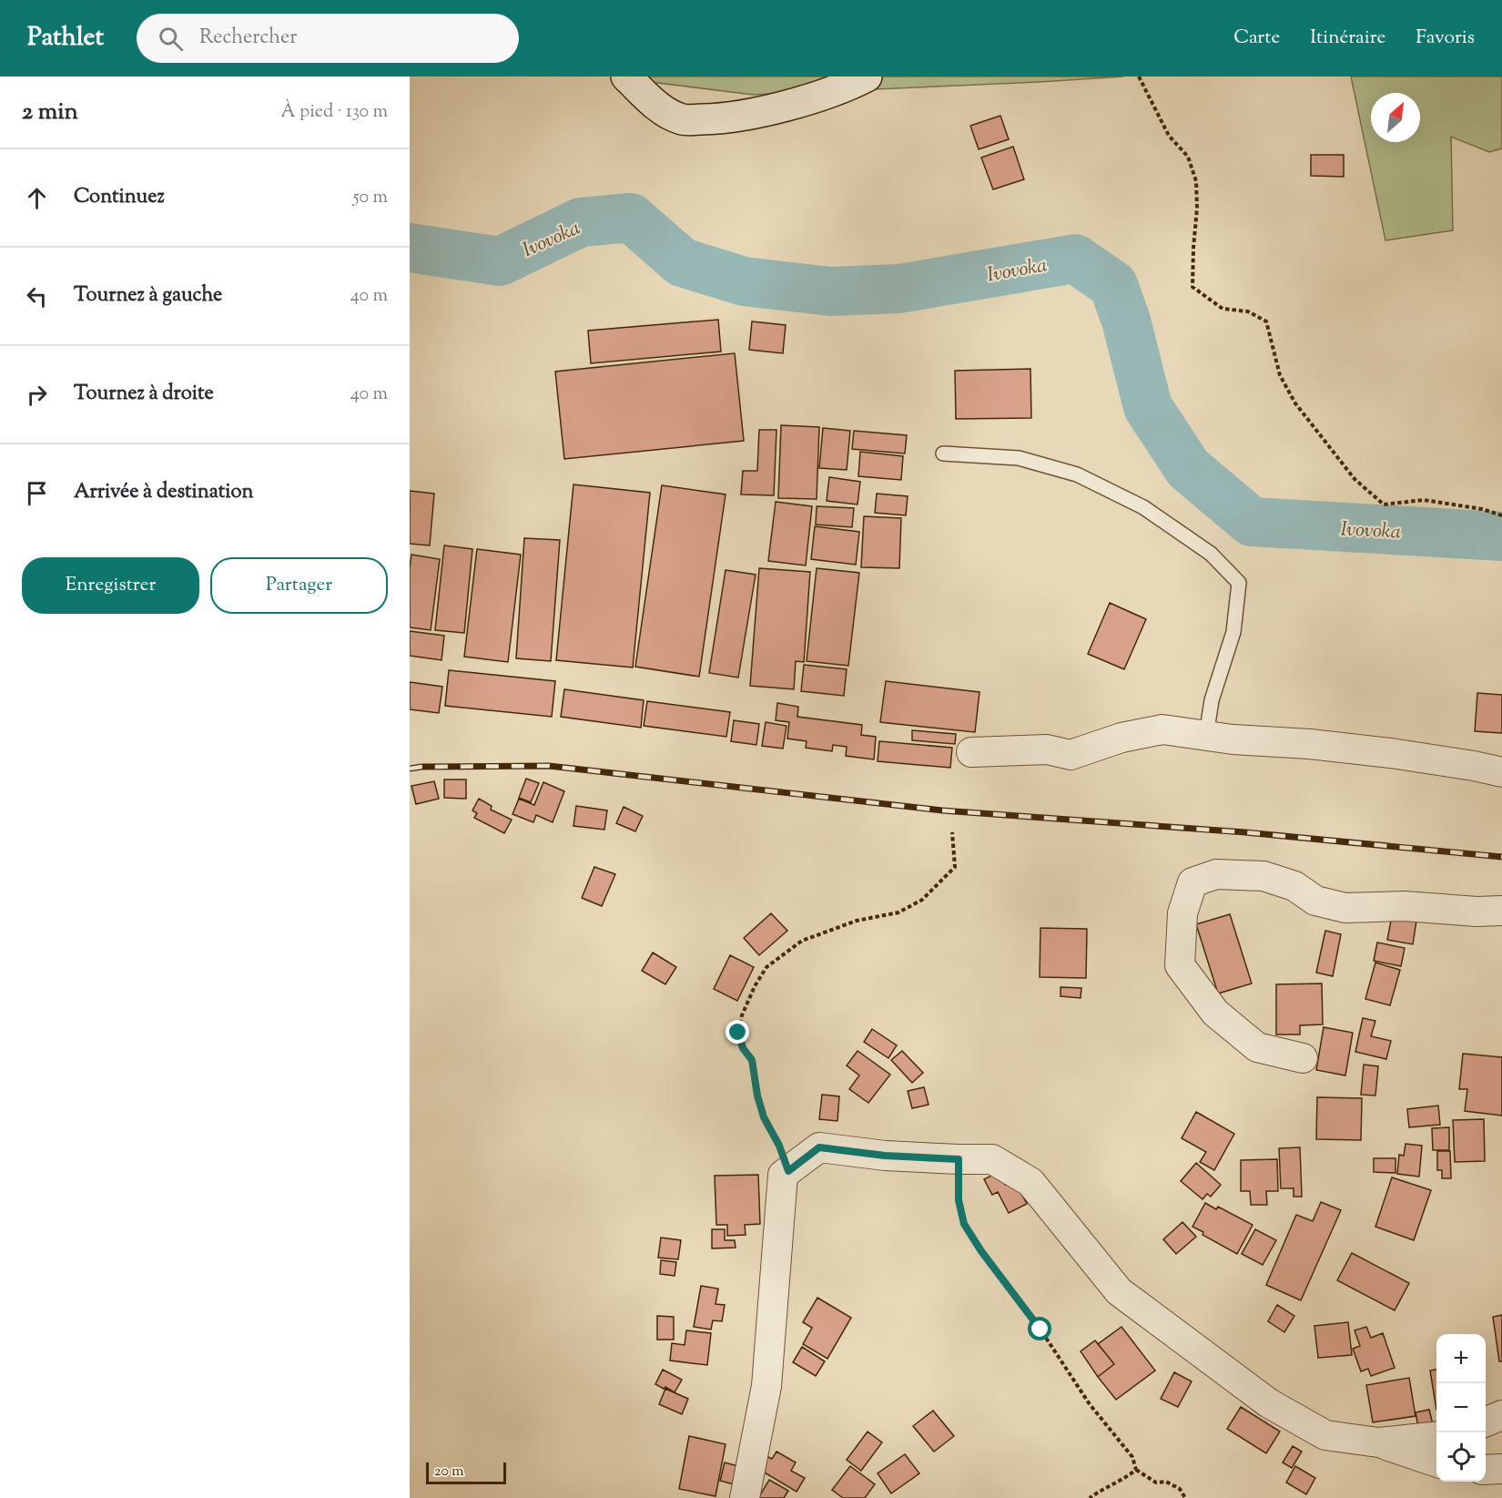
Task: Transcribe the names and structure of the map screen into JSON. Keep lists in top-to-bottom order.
{
  "water": ["Ivovoka"],
  "scale_bar": "20 m",
  "north": "top right",
  "page": {
    "header": "Pathlet",
    "search": "Rechercher",
    "nav": ["Carte", "Itinéraire", "Favoris"],
    "heading": ["2 min", "À pied · 130 m"],
    "list": [
      ["Continuez", "50 m"],
      ["Tournez à gauche", "40 m"],
      ["Tournez à droite", "40 m"],
      "Arrivée à destination"
    ],
    "buttons": ["Enregistrer", "Partager"],
    "map_buttons": ["+", "−"],
    "scale": "20 m"
  }
}
